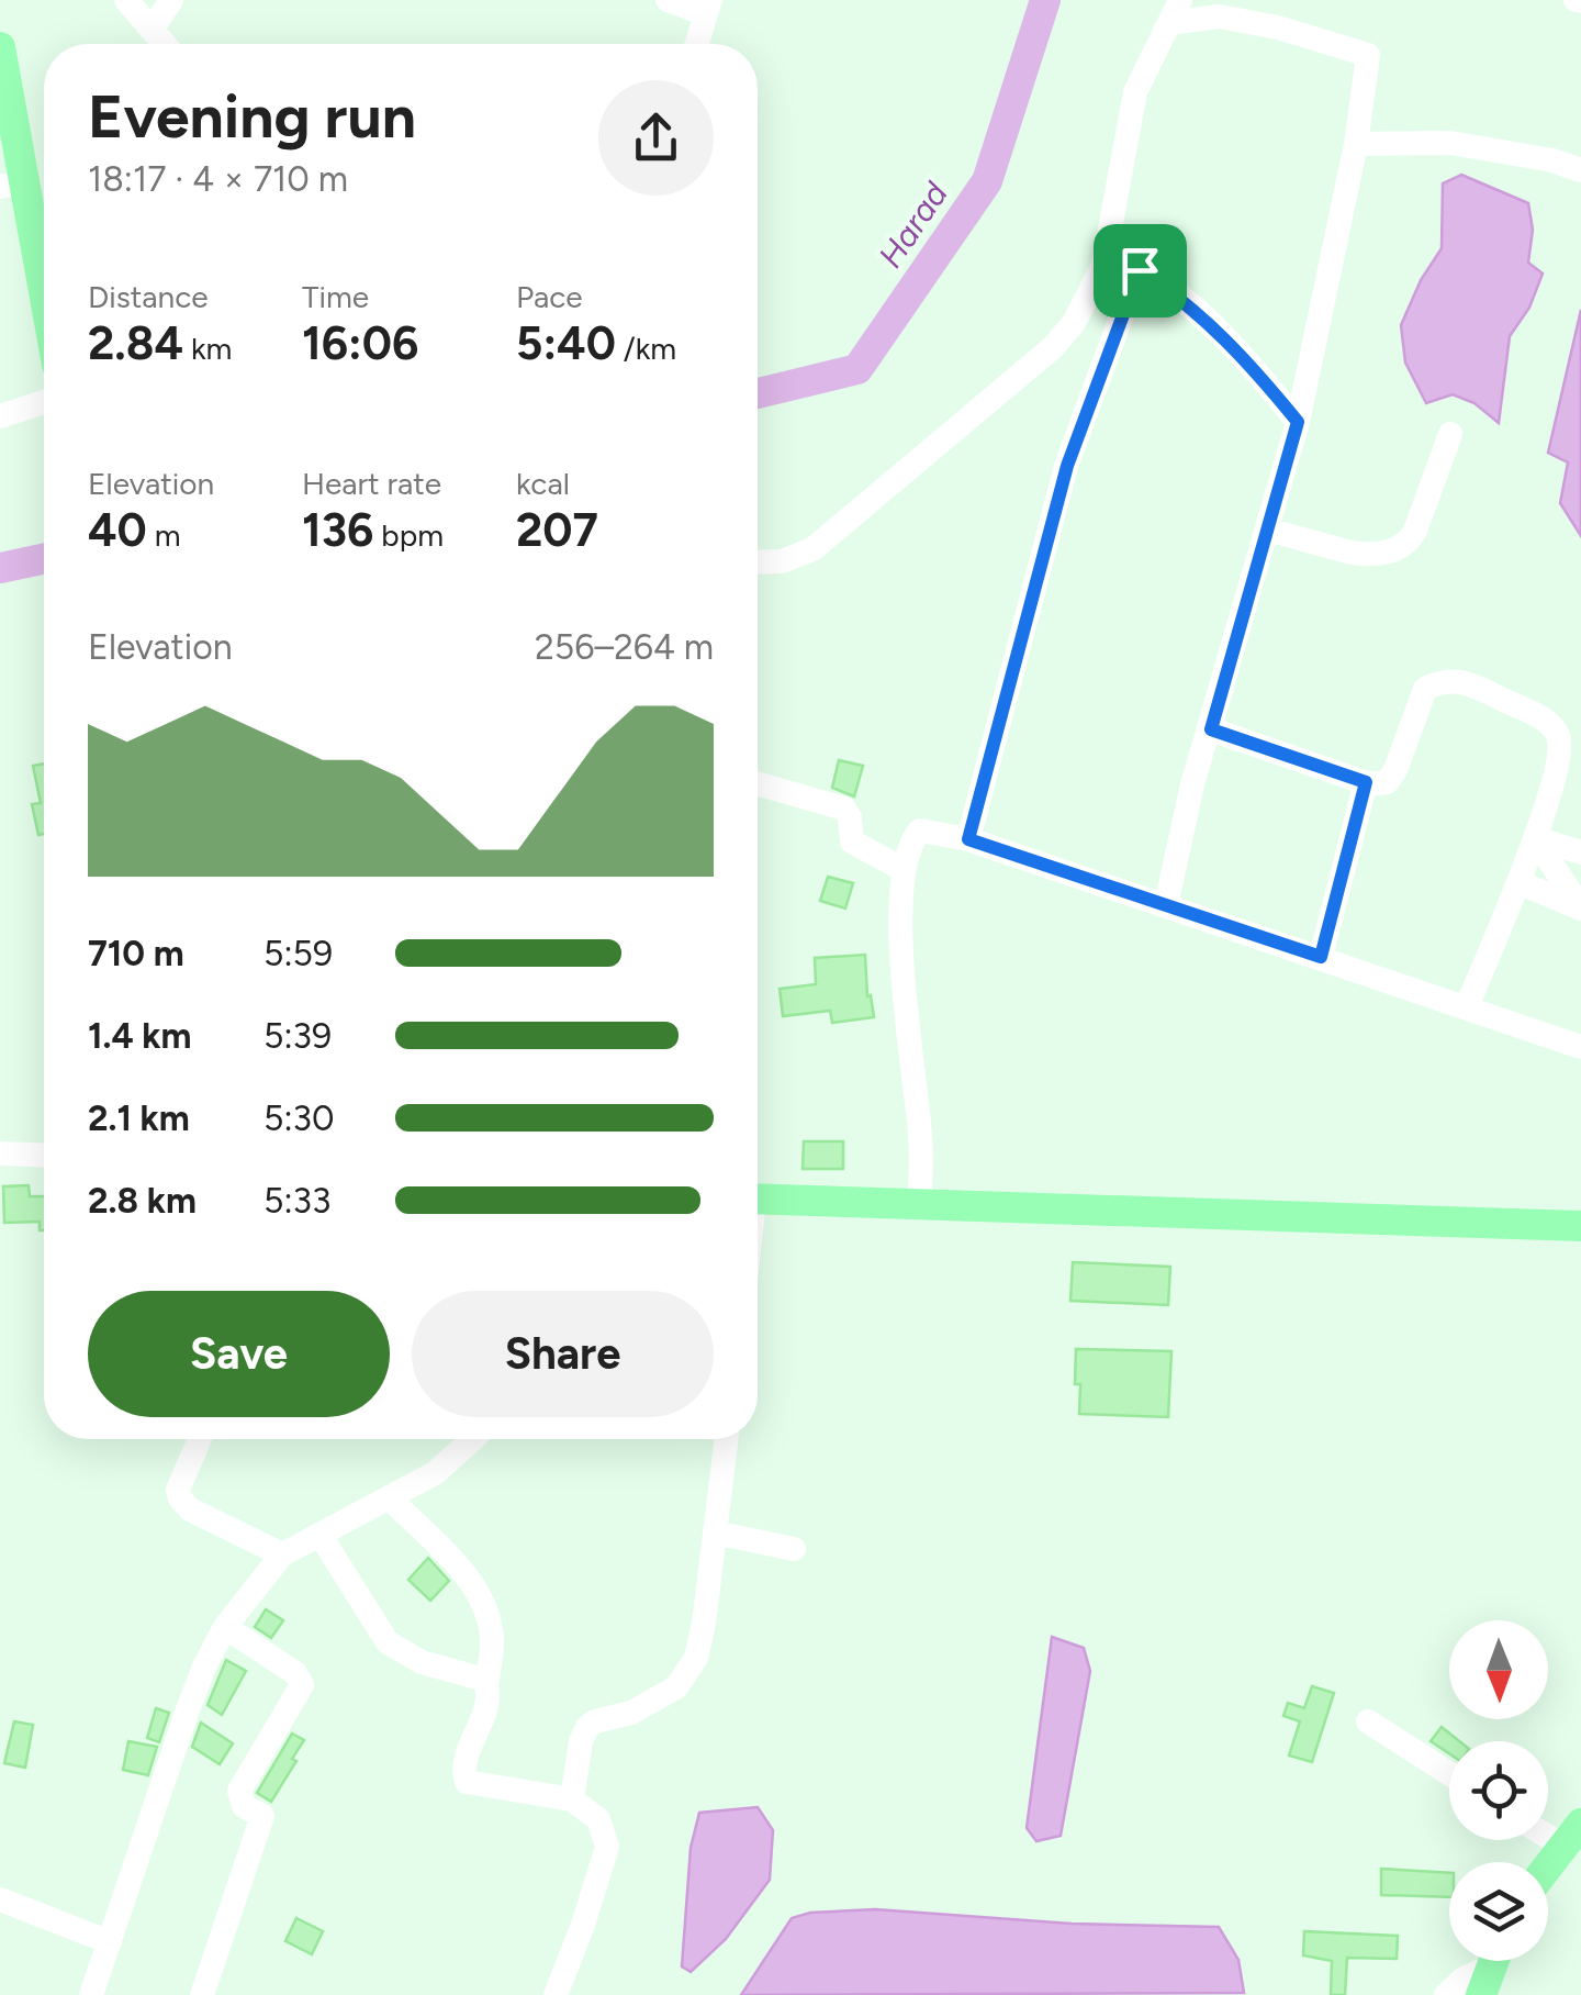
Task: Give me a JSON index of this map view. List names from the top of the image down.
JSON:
{
  "water": ["Harad"],
  "north": "bottom",
  "page": {
    "heading": ["Evening run", "18:17 · 4 × 710 m"],
    "stats": [
      ["Distance", "2.84 km"],
      ["Time", "16:06"],
      ["Pace", "5:40 /km"],
      ["Elevation", "40 m"],
      ["Heart rate", "136 bpm"],
      ["kcal", "207"]
    ],
    "chart": ["Elevation", "256–264 m"],
    "list": [
      {
        "name": "710 m",
        "note": "5:59"
      },
      {
        "name": "1.4 km",
        "note": "5:39"
      },
      {
        "name": "2.1 km",
        "note": "5:30"
      },
      {
        "name": "2.8 km",
        "note": "5:33"
      }
    ],
    "buttons": ["Save", "Share"]
  }
}
